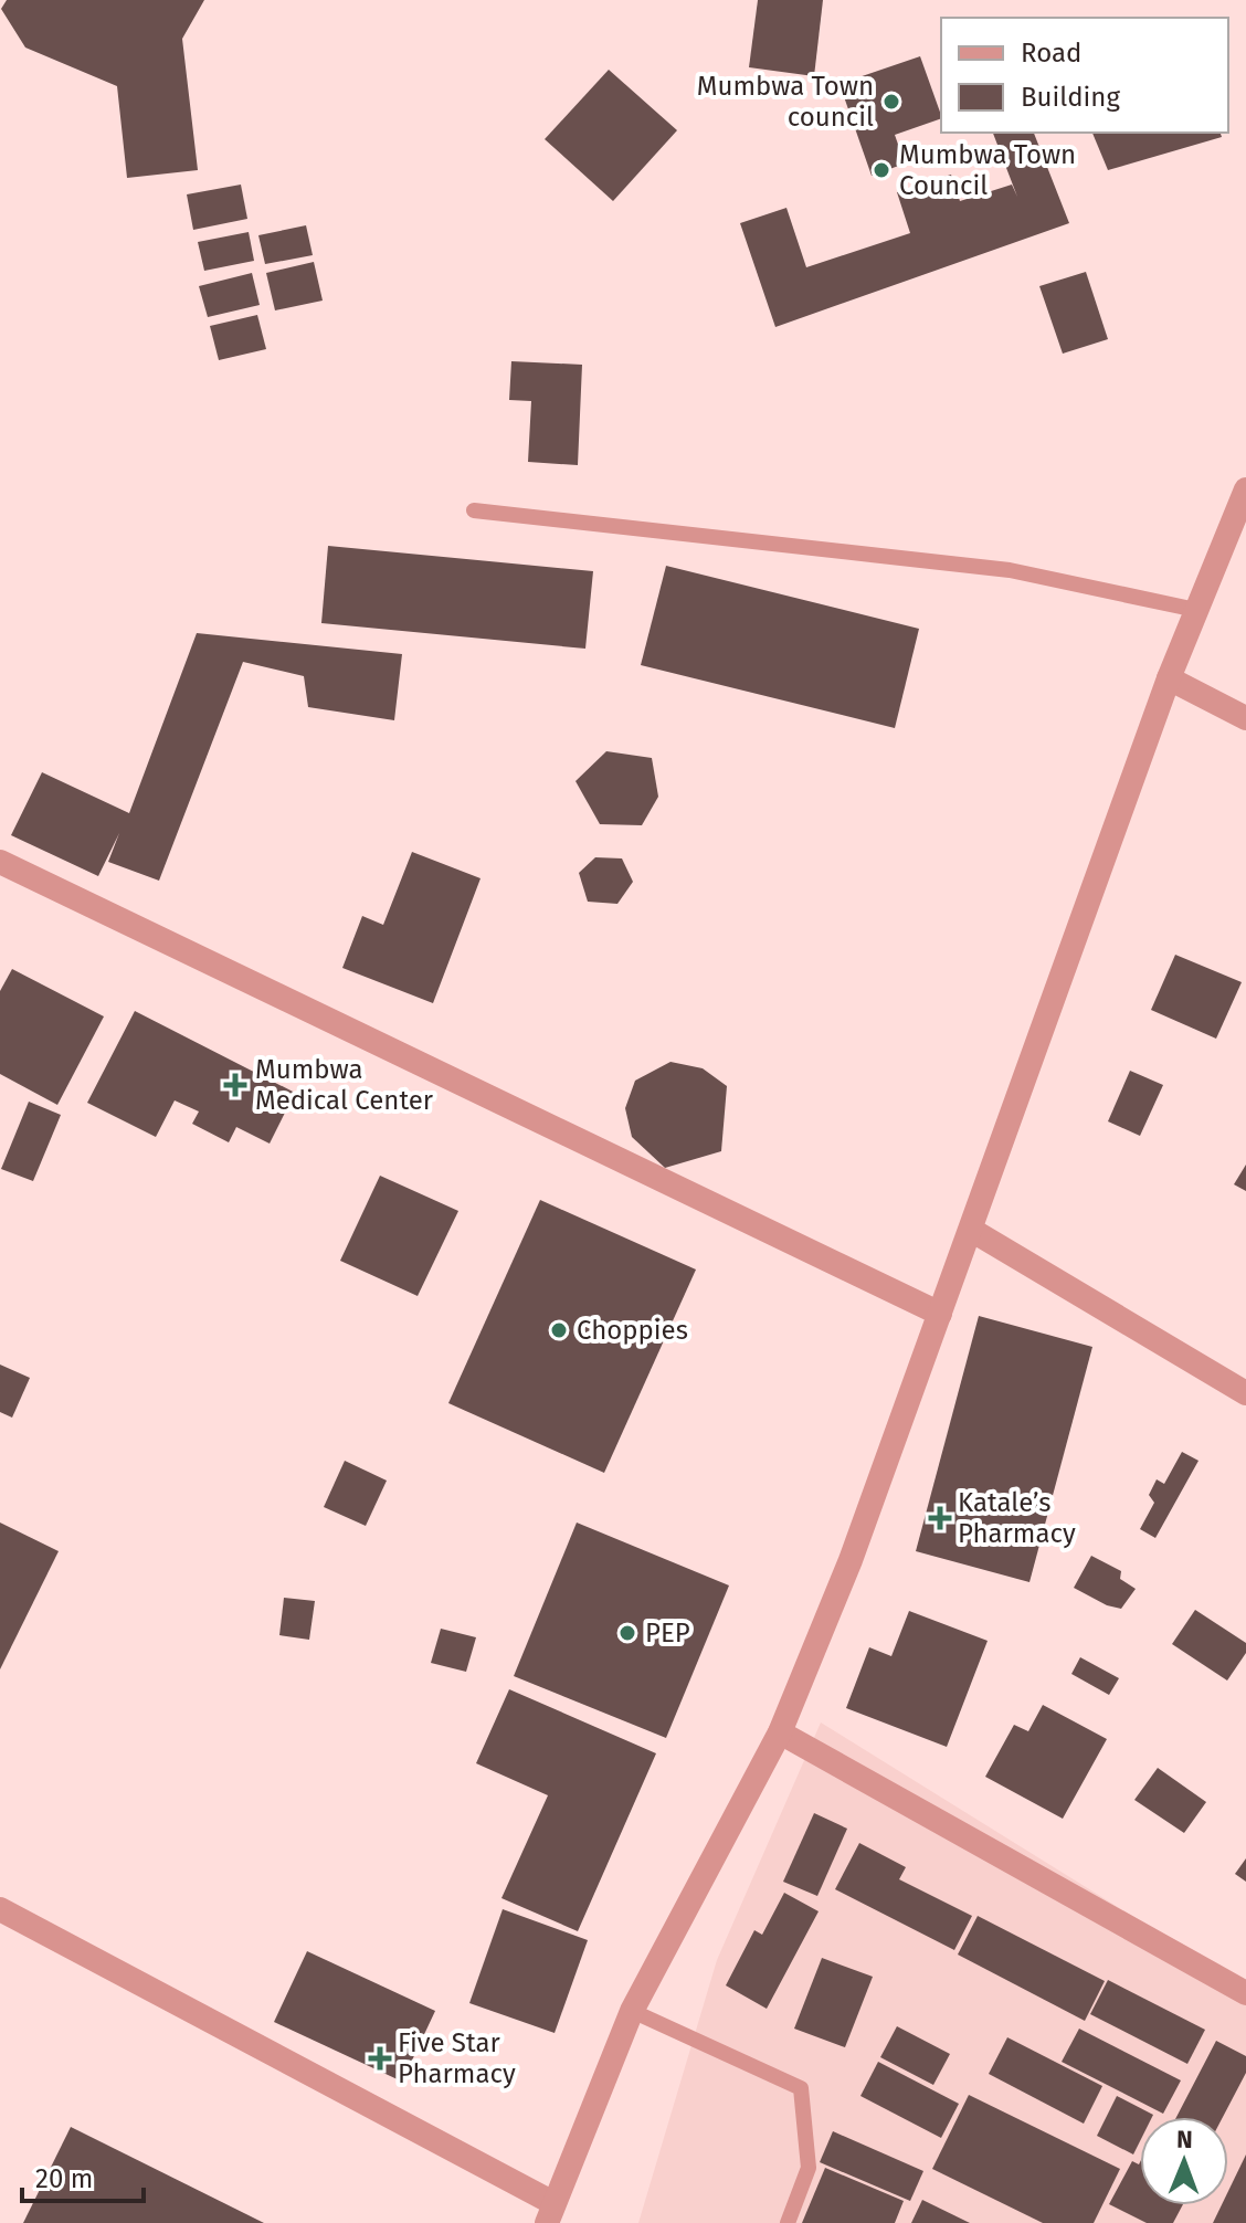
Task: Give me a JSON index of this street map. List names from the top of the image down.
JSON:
{
  "places": {
    "other": [
      "Mumbwa Town council",
      "Mumbwa Town Council",
      "Choppies",
      "PEP"
    ],
    "health": ["Mumbwa Medical Center", "Katale’s Pharmacy", "Five Star Pharmacy"]
  },
  "legend": ["Road", "Building"],
  "scale_bar": "20 m",
  "north": "top"
}
